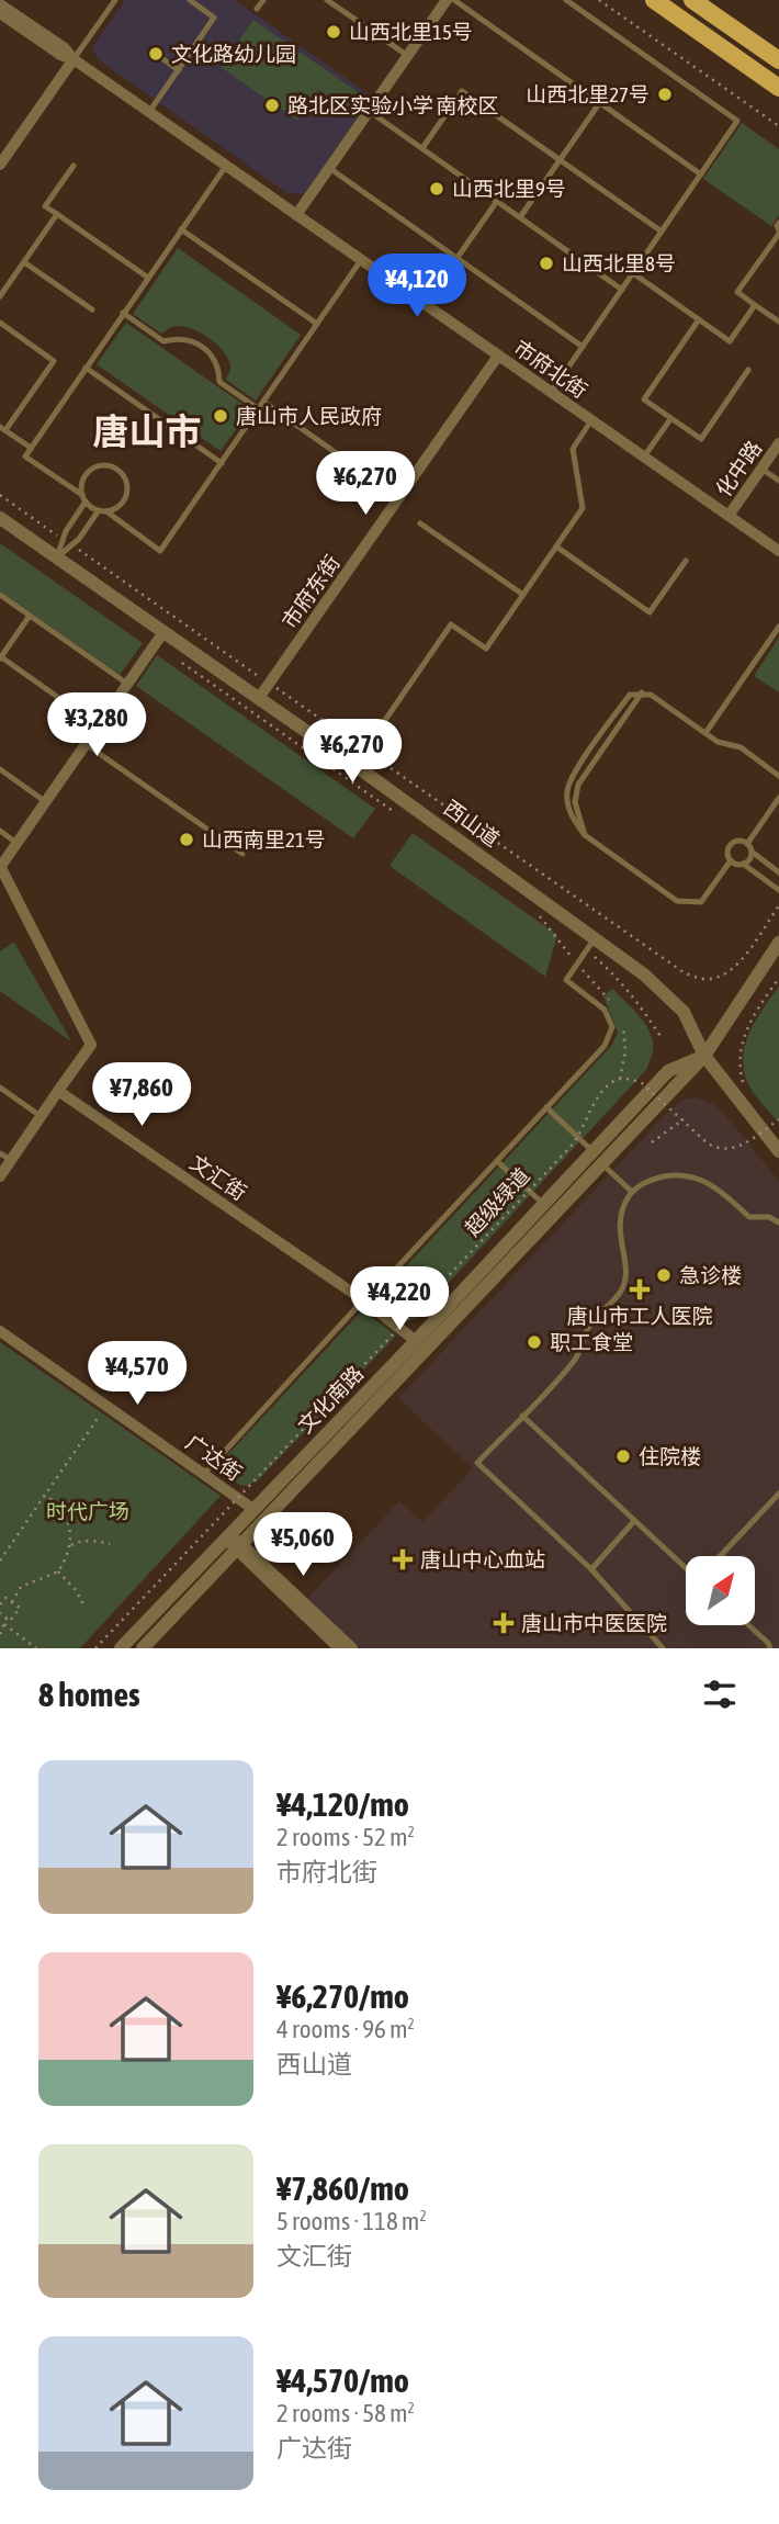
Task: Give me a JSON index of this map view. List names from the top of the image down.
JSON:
{
  "streets": {
    "street": [
      "市府北街",
      "化中路",
      "市府东街",
      "西山道",
      "文汇街",
      "文化南路",
      "广达街"
    ],
    "path": ["超级绿道"]
  },
  "crossings": [
    ["市府北街", "化中路"],
    ["市府北街", "市府东街"],
    ["市府东街", "西山道"],
    ["西山道", "文化南路"],
    ["文汇街", "文化南路"],
    ["文化南路", "广达街"]
  ],
  "districts": ["唐山市"],
  "parks": ["时代广场"],
  "places": {
    "other": [
      "山西北里15号",
      "文化路幼儿园",
      "山西北里27号",
      "路北区实验小学 南校区",
      "山西北里9号",
      "山西北里8号",
      "唐山市人民政府",
      "山西南里21号",
      "急诊楼",
      "职工食堂",
      "住院楼"
    ],
    "health": ["唐山市工人医院", "唐山中心血站", "唐山市中医医院"]
  },
  "north": "top right",
  "page": {
    "price": [
      "¥4,120",
      "¥6,270",
      "¥3,280",
      "¥6,270",
      "¥7,860",
      "¥4,220",
      "¥4,570",
      "¥5,060"
    ],
    "heading": "8 homes",
    "list": [
      {
        "name": "¥4,120/mo",
        "note": "2 rooms · 52 m² · 市府北街"
      },
      {
        "name": "¥6,270/mo",
        "note": "4 rooms · 96 m² · 西山道"
      },
      {
        "name": "¥7,860/mo",
        "note": "5 rooms · 118 m² · 文汇街"
      },
      {
        "name": "¥4,570/mo",
        "note": "2 rooms · 58 m² · 广达街"
      }
    ]
  }
}
